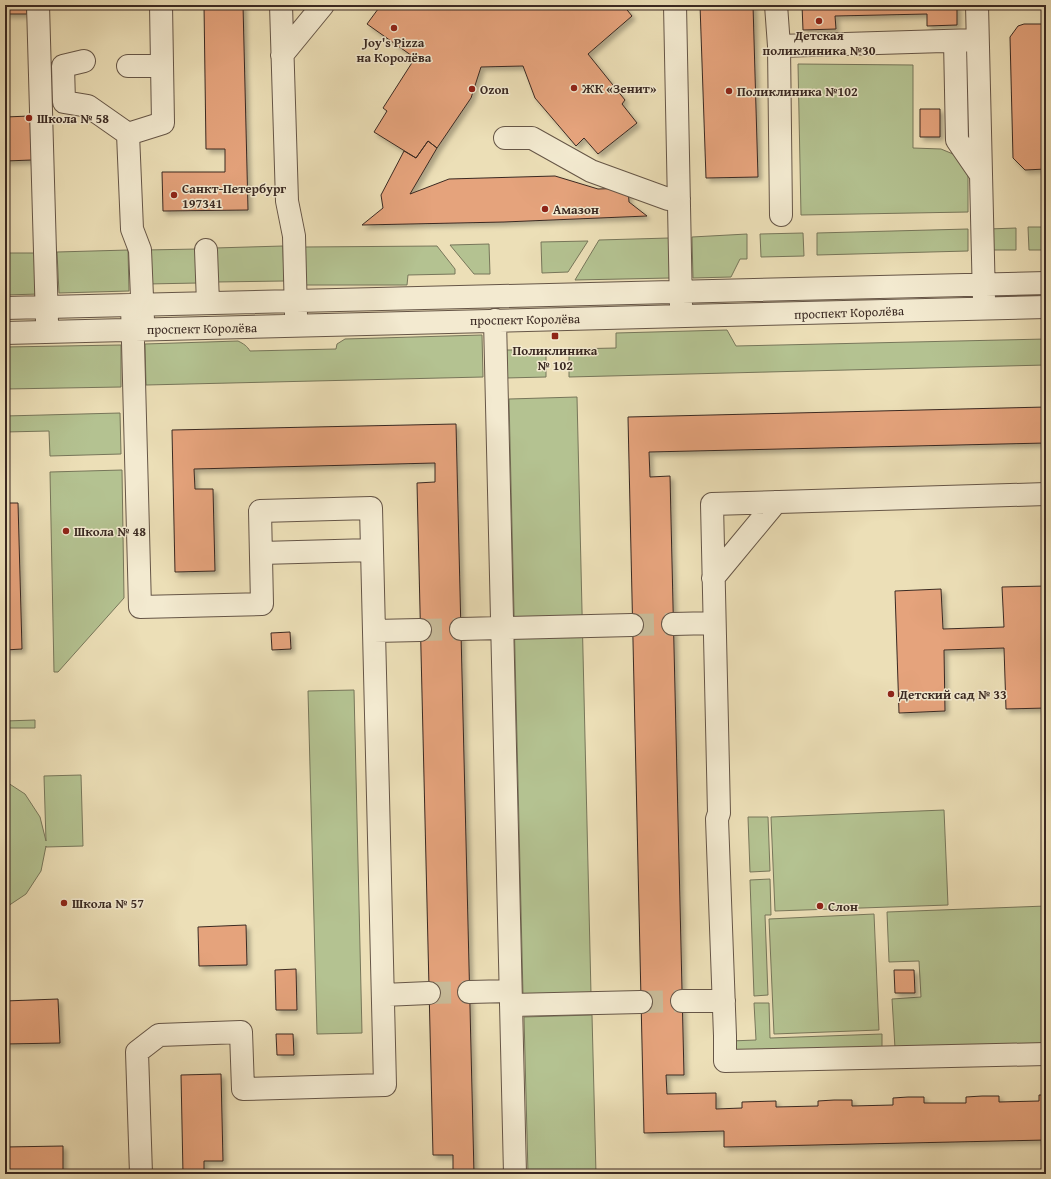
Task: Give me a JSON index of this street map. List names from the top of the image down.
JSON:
{
  "streets": {
    "street": ["проспект Королёва"]
  },
  "places": {
    "other": [
      "Детская поликлиника №30",
      "Joy's Pizza на Королёва",
      "ЖК «Зенит»",
      "Ozon",
      "Поликлиника №102",
      "Школа № 58",
      "Санкт-Петербург 197341",
      "Амазон",
      "Школа № 48",
      "Детский сад № 33",
      "Школа № 57",
      "Слон"
    ],
    "transit": ["Поликлиника № 102"]
  }
}
